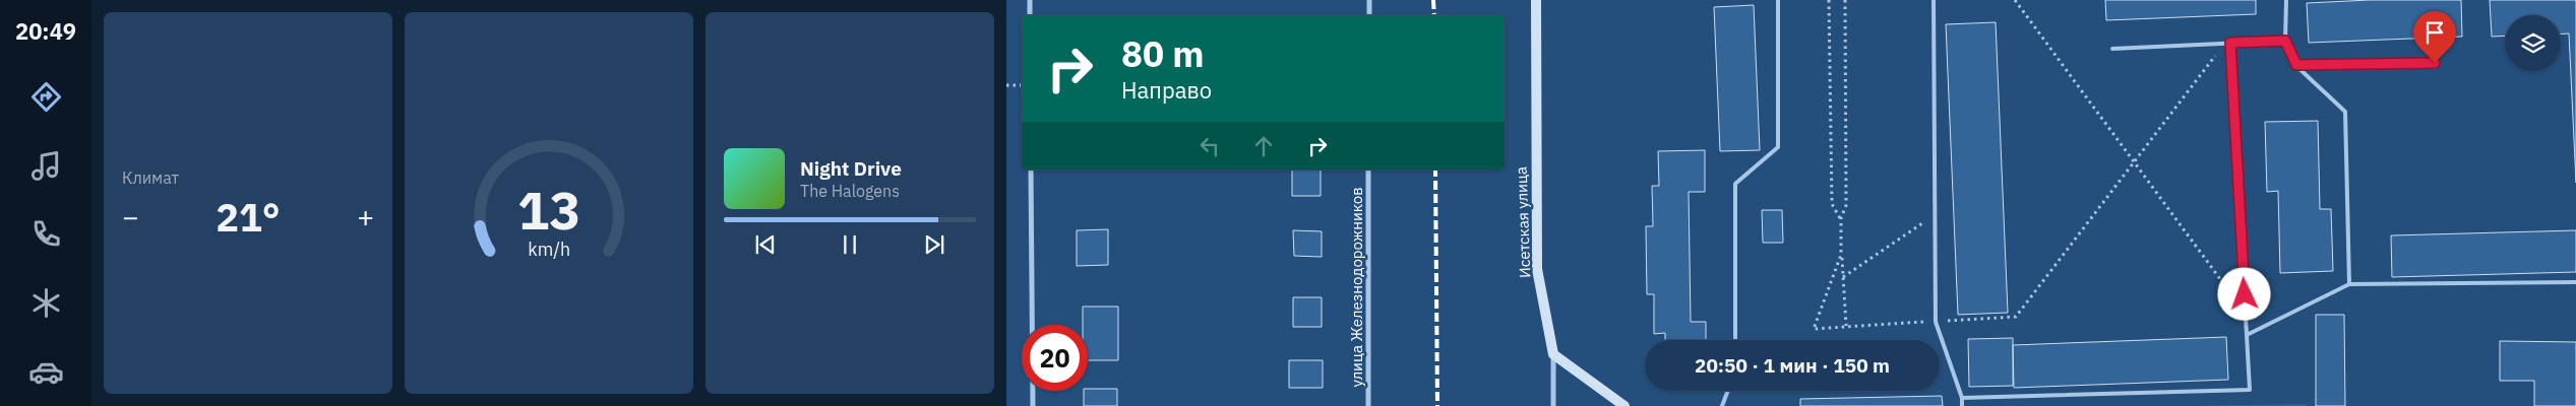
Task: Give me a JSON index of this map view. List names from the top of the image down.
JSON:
{
  "streets": {
    "street": ["Исетская улица", "улица Железнодорожников"]
  },
  "page": {
    "tabs": "20:49",
    "tile": "Климат",
    "turn": ["80 m", "Направо"],
    "song": ["Night Drive", "The Halogens"],
    "heat": ["−", "21°", "+"],
    "limit": "20",
    "trip": "20:50 · 1 мин · 150 m",
    "gauge": ["13", "km/h"]
  }
}
